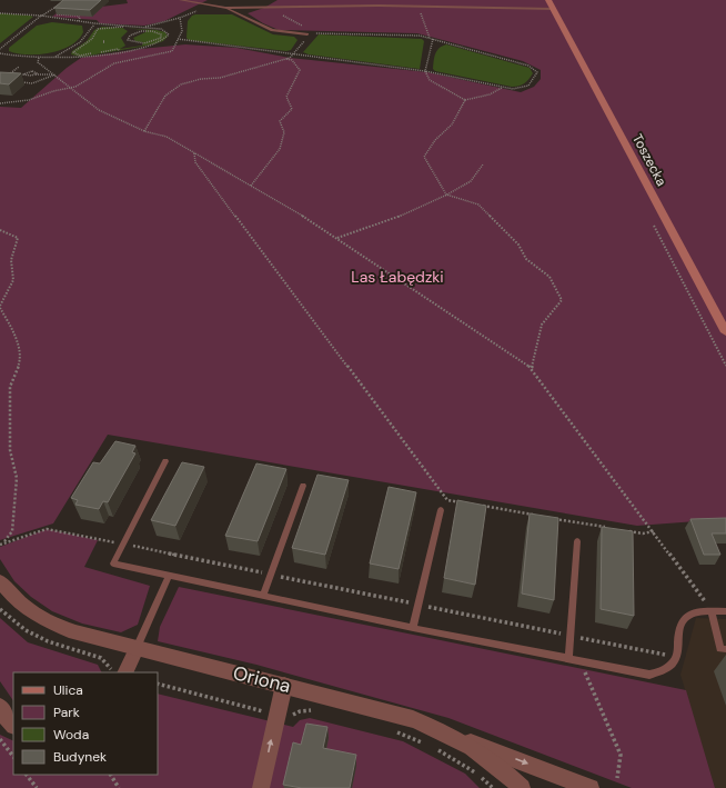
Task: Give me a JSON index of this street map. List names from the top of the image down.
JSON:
{
  "streets": {
    "main road": ["Toszecka"],
    "street": ["Oriona"]
  },
  "parks": ["Las Łabędzki"],
  "legend": [
    "Ulica",
    "Park",
    "Woda",
    "Budynek"
  ]
}
